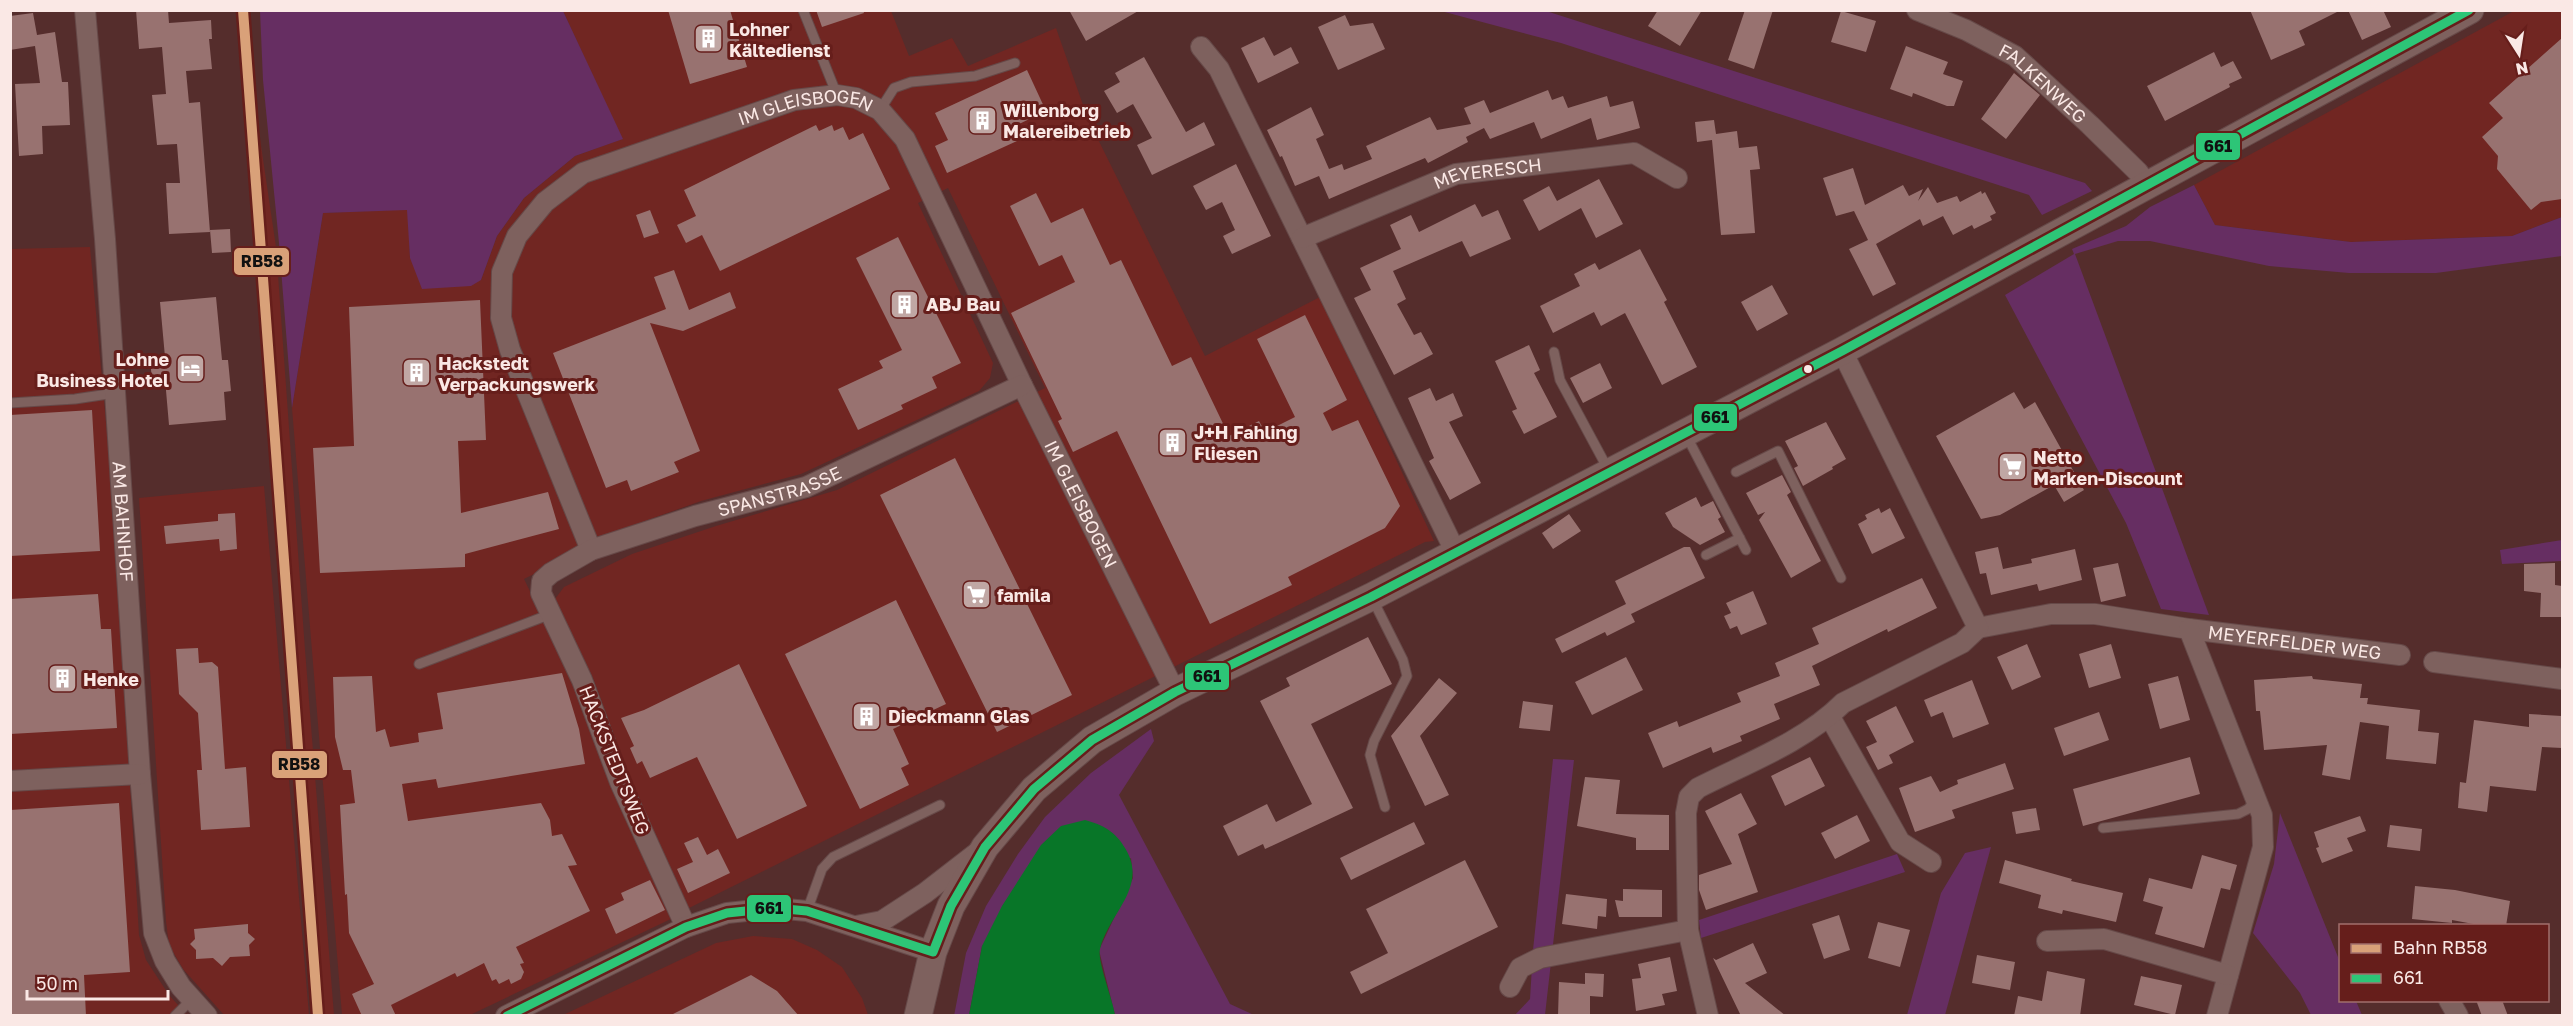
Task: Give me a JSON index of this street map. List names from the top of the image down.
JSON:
{
  "streets": {
    "street": [
      "FALKENWEG",
      "IM GLEISBOGEN",
      "MEYERESCH",
      "SPANSTRASSE",
      "AM BAHNHOF",
      "MEYERFELDER WEG",
      "HACKSTEDTSWEG"
    ]
  },
  "crossings": [
    ["IM GLEISBOGEN", "SPANSTRASSE"],
    ["SPANSTRASSE", "HACKSTEDTSWEG"]
  ],
  "places": {
    "building": [
      "Lohner Kältedienst",
      "Willenborg Malereibetrieb",
      "ABJ Bau",
      "Hackstedt Verpackungswerk",
      "J+H Fahling Fliesen",
      "Henke",
      "Dieckmann Glas"
    ],
    "hotel": ["Lohne Business Hotel"],
    "supermarket": ["Netto Marken-Discount", "famila"]
  },
  "lines": ["rail line RB58", "transit line 661"],
  "legend": ["Bahn RB58", "661"],
  "scale_bar": "50 m",
  "north": "bottom"
}
